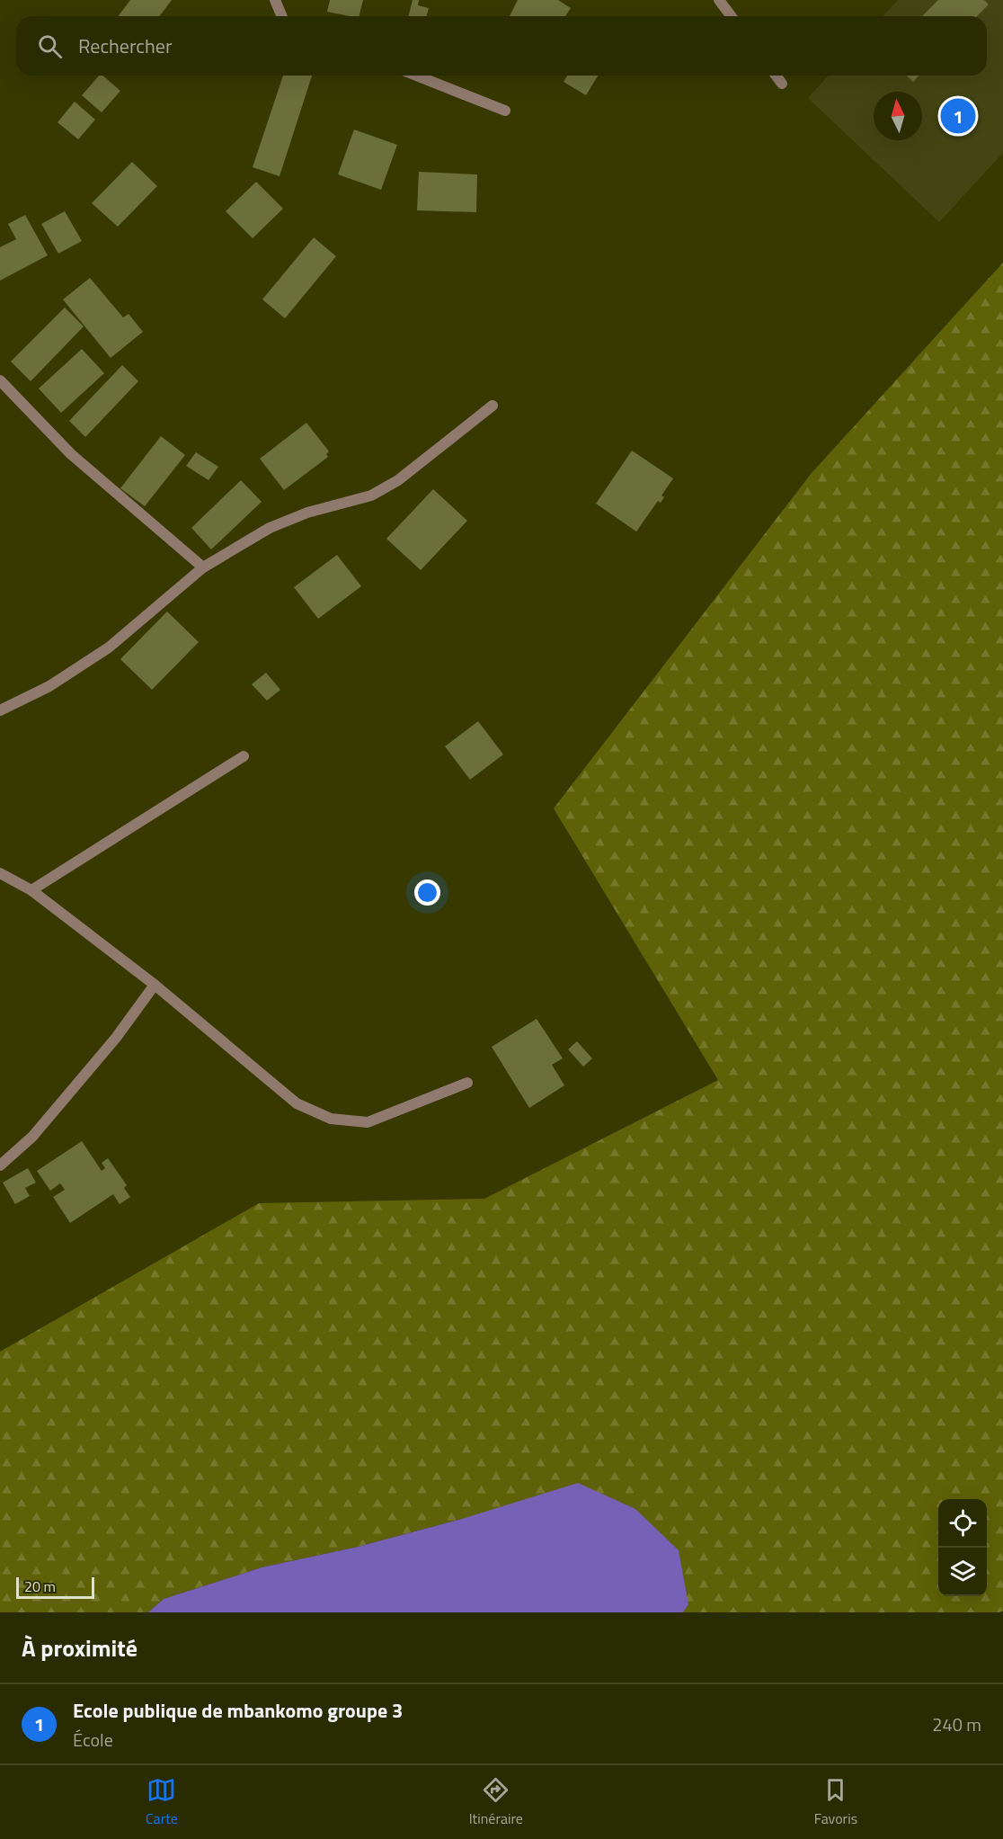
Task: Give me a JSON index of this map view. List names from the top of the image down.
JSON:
{
  "scale_bar": "20 m",
  "north": "top",
  "page": {
    "search": "Rechercher",
    "pins": "1",
    "scale": "20 m",
    "heading": "À proximité",
    "list": [
      {
        "mark": "1",
        "name": "Ecole publique de mbankomo groupe 3",
        "note": "École",
        "value": "240 m"
      }
    ],
    "nav": ["Carte", "Itinéraire", "Favoris"]
  }
}
